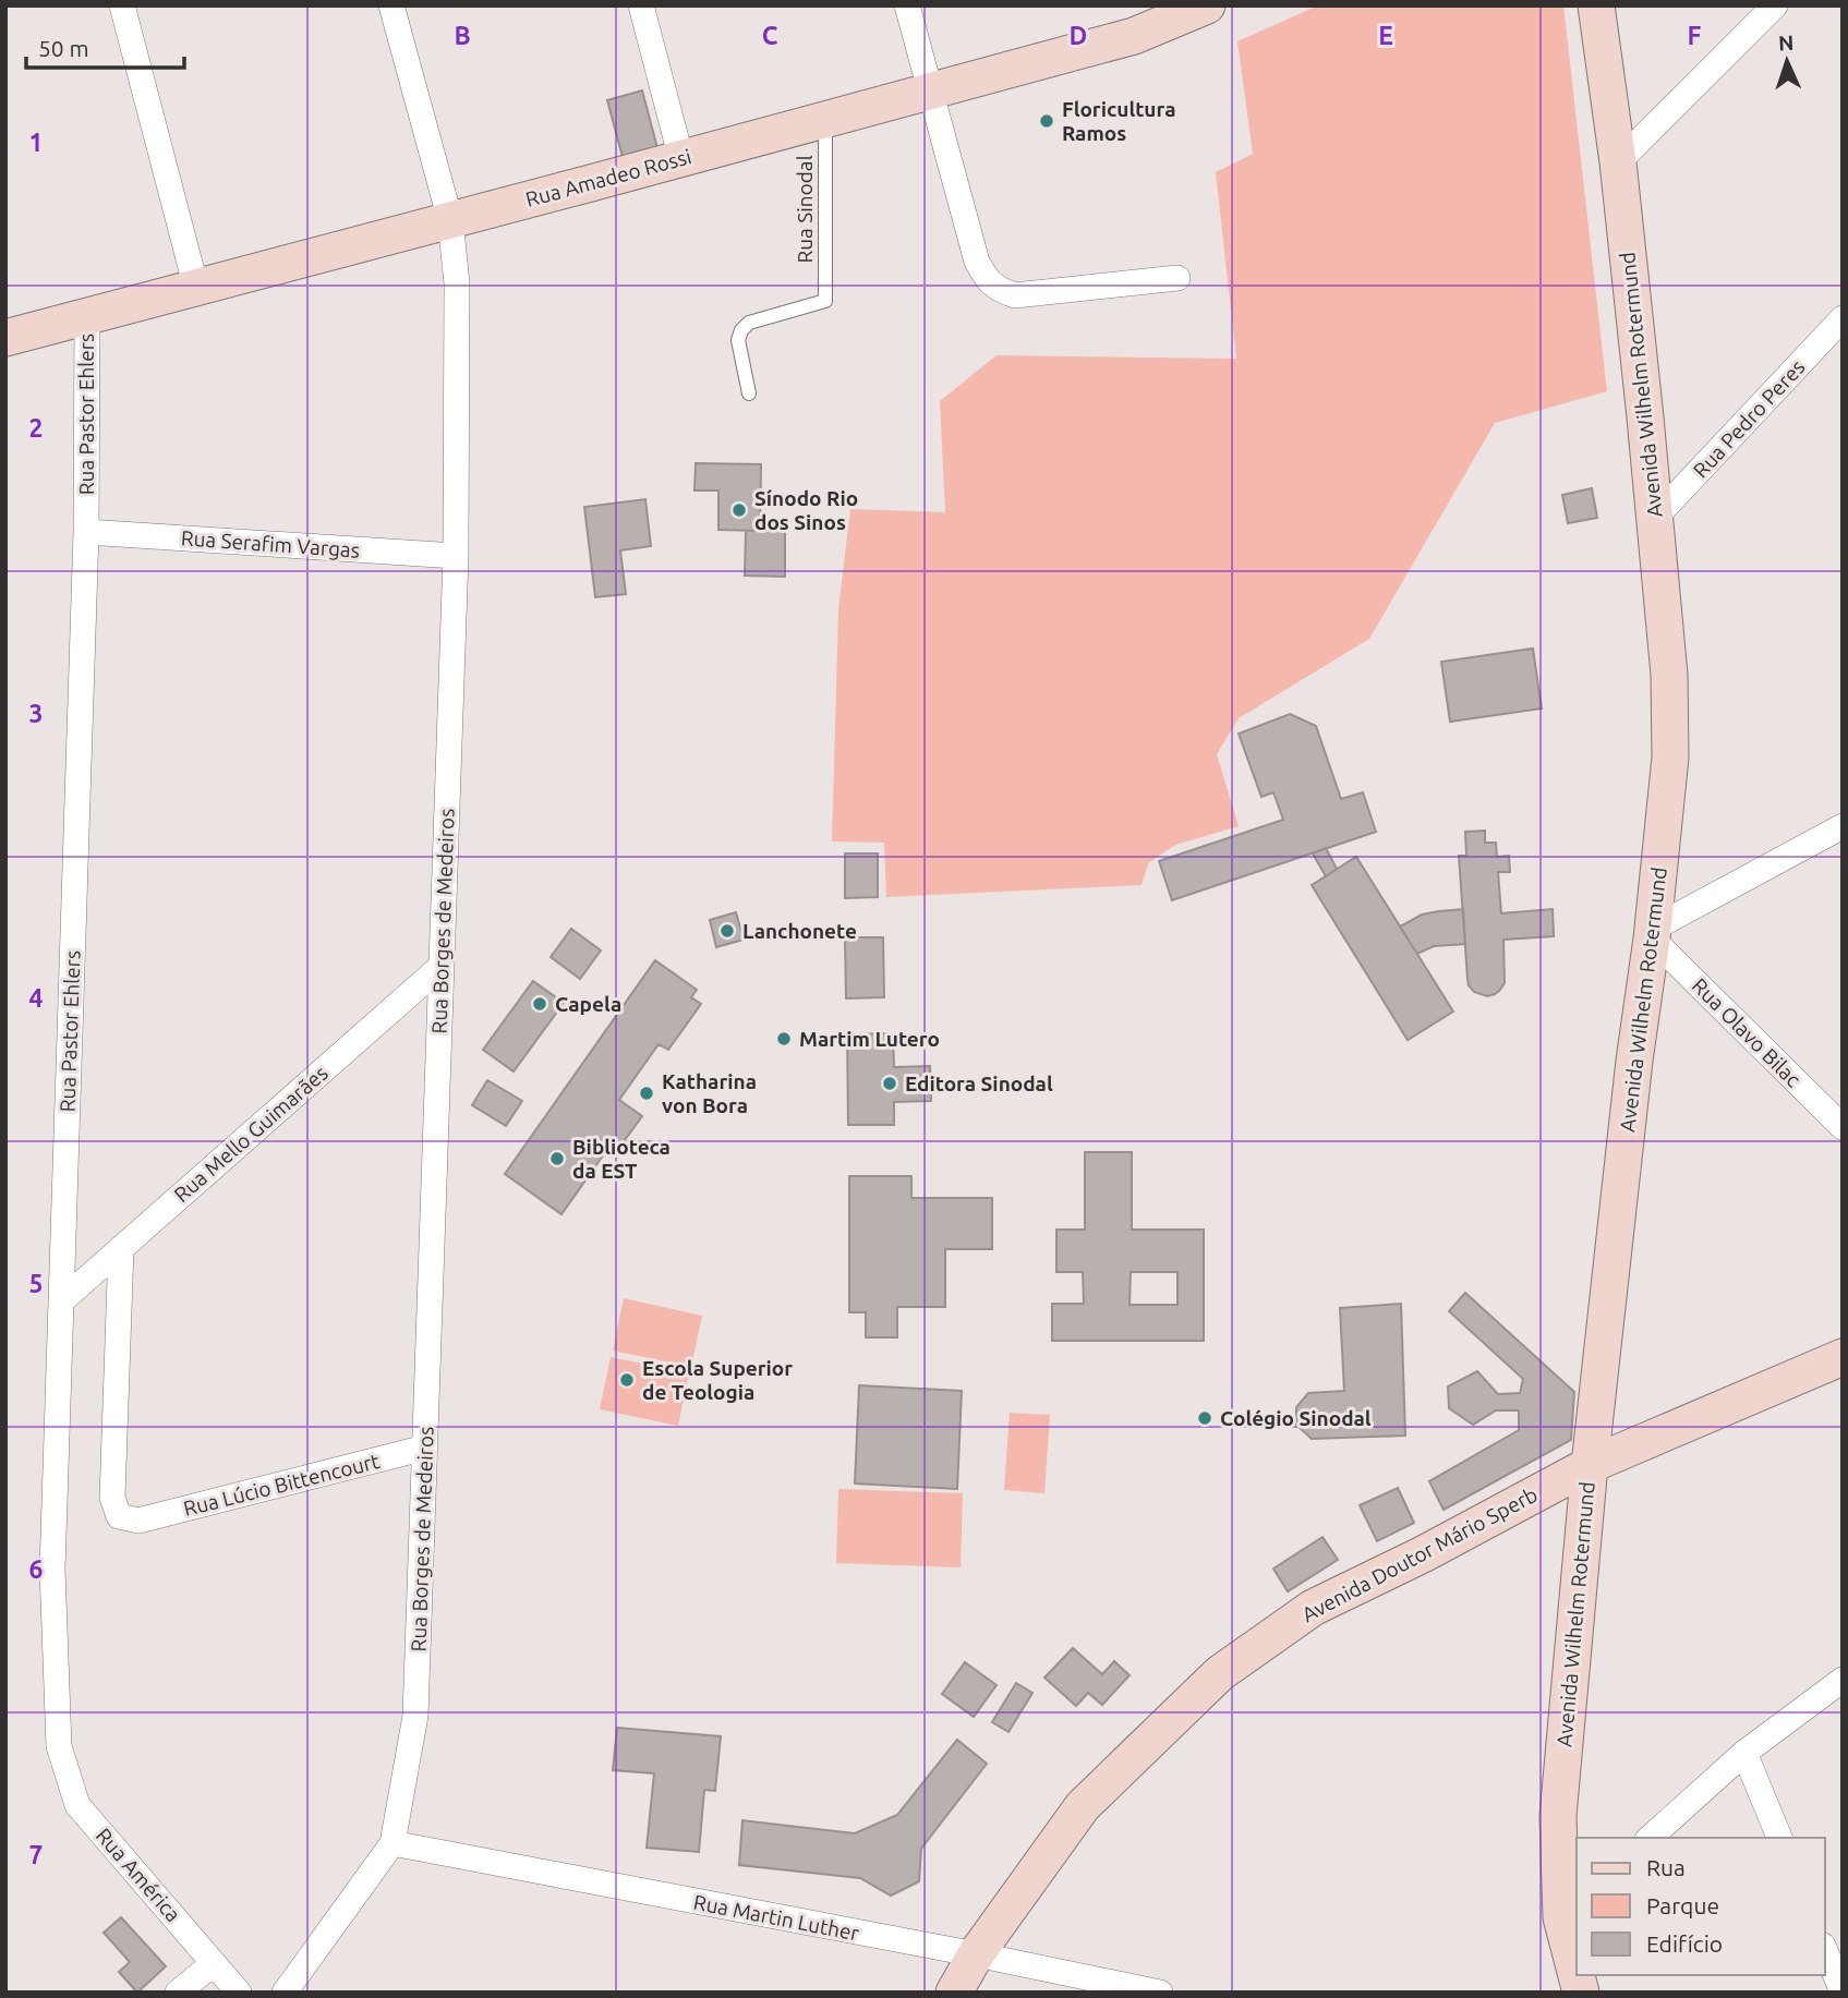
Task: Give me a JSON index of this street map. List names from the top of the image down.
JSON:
{
  "streets": {
    "street": [
      "Rua Amadeo Rossi",
      "Avenida Wilhelm Rotermund",
      "Rua Pastor Ehlers",
      "Rua Pedro Peres",
      "Rua Serafim Vargas",
      "Rua Borges de Medeiros",
      "Rua Olavo Bilac",
      "Rua Mello Guimarães",
      "Rua Lúcio Bittencourt",
      "Avenida Doutor Mário Sperb",
      "Rua América",
      "Rua Martin Luther"
    ],
    "lane": ["Rua Sinodal"]
  },
  "crossings": [
    ["Rua Amadeo Rossi", "Rua Sinodal"],
    ["Rua Amadeo Rossi", "Rua Pastor Ehlers"],
    ["Rua Amadeo Rossi", "Rua Borges de Medeiros"],
    ["Avenida Wilhelm Rotermund", "Rua Pedro Peres"],
    ["Avenida Wilhelm Rotermund", "Rua Olavo Bilac"],
    ["Avenida Wilhelm Rotermund", "Avenida Doutor Mário Sperb"],
    ["Rua Pastor Ehlers", "Rua Serafim Vargas"],
    ["Rua Pastor Ehlers", "Rua Mello Guimarães"],
    ["Rua Pastor Ehlers", "Rua América"],
    ["Rua Serafim Vargas", "Rua Borges de Medeiros"],
    ["Rua Borges de Medeiros", "Rua Mello Guimarães"],
    ["Rua Borges de Medeiros", "Rua Lúcio Bittencourt"],
    ["Rua Borges de Medeiros", "Rua Martin Luther"],
    ["Rua Mello Guimarães", "Rua Lúcio Bittencourt"],
    ["Avenida Doutor Mário Sperb", "Rua Martin Luther"]
  ],
  "places": [
    "Floricultura Ramos",
    "Sínodo Rio dos Sinos",
    "Lanchonete",
    "Capela",
    "Martim Lutero",
    "Editora Sinodal",
    "Katharina von Bora",
    "Biblioteca da EST",
    "Escola Superior de Teologia",
    "Colégio Sinodal"
  ],
  "legend": ["Rua", "Parque", "Edifício"],
  "scale_bar": "50 m",
  "north": "top",
  "grid": {
    "columns": [
      "B",
      "C",
      "D",
      "E",
      "F"
    ],
    "rows": [
      "1",
      "2",
      "3",
      "4",
      "5",
      "6",
      "7"
    ]
  }
}
